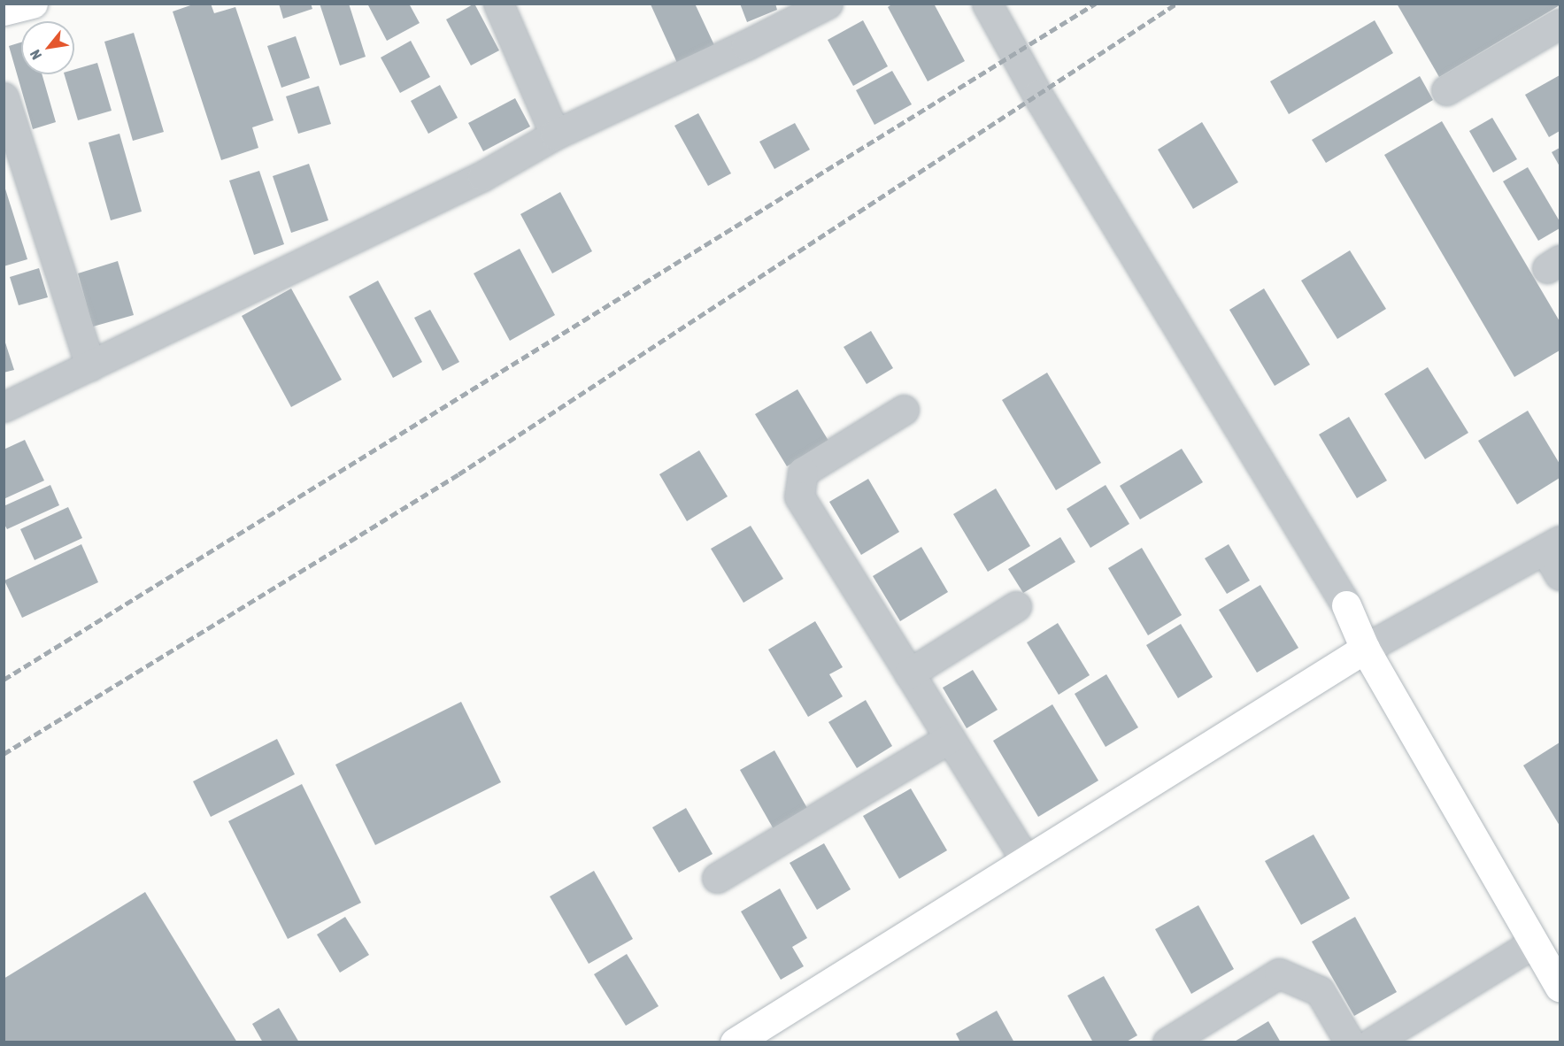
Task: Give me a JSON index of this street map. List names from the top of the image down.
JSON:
{
  "north": "bottom left"
}
